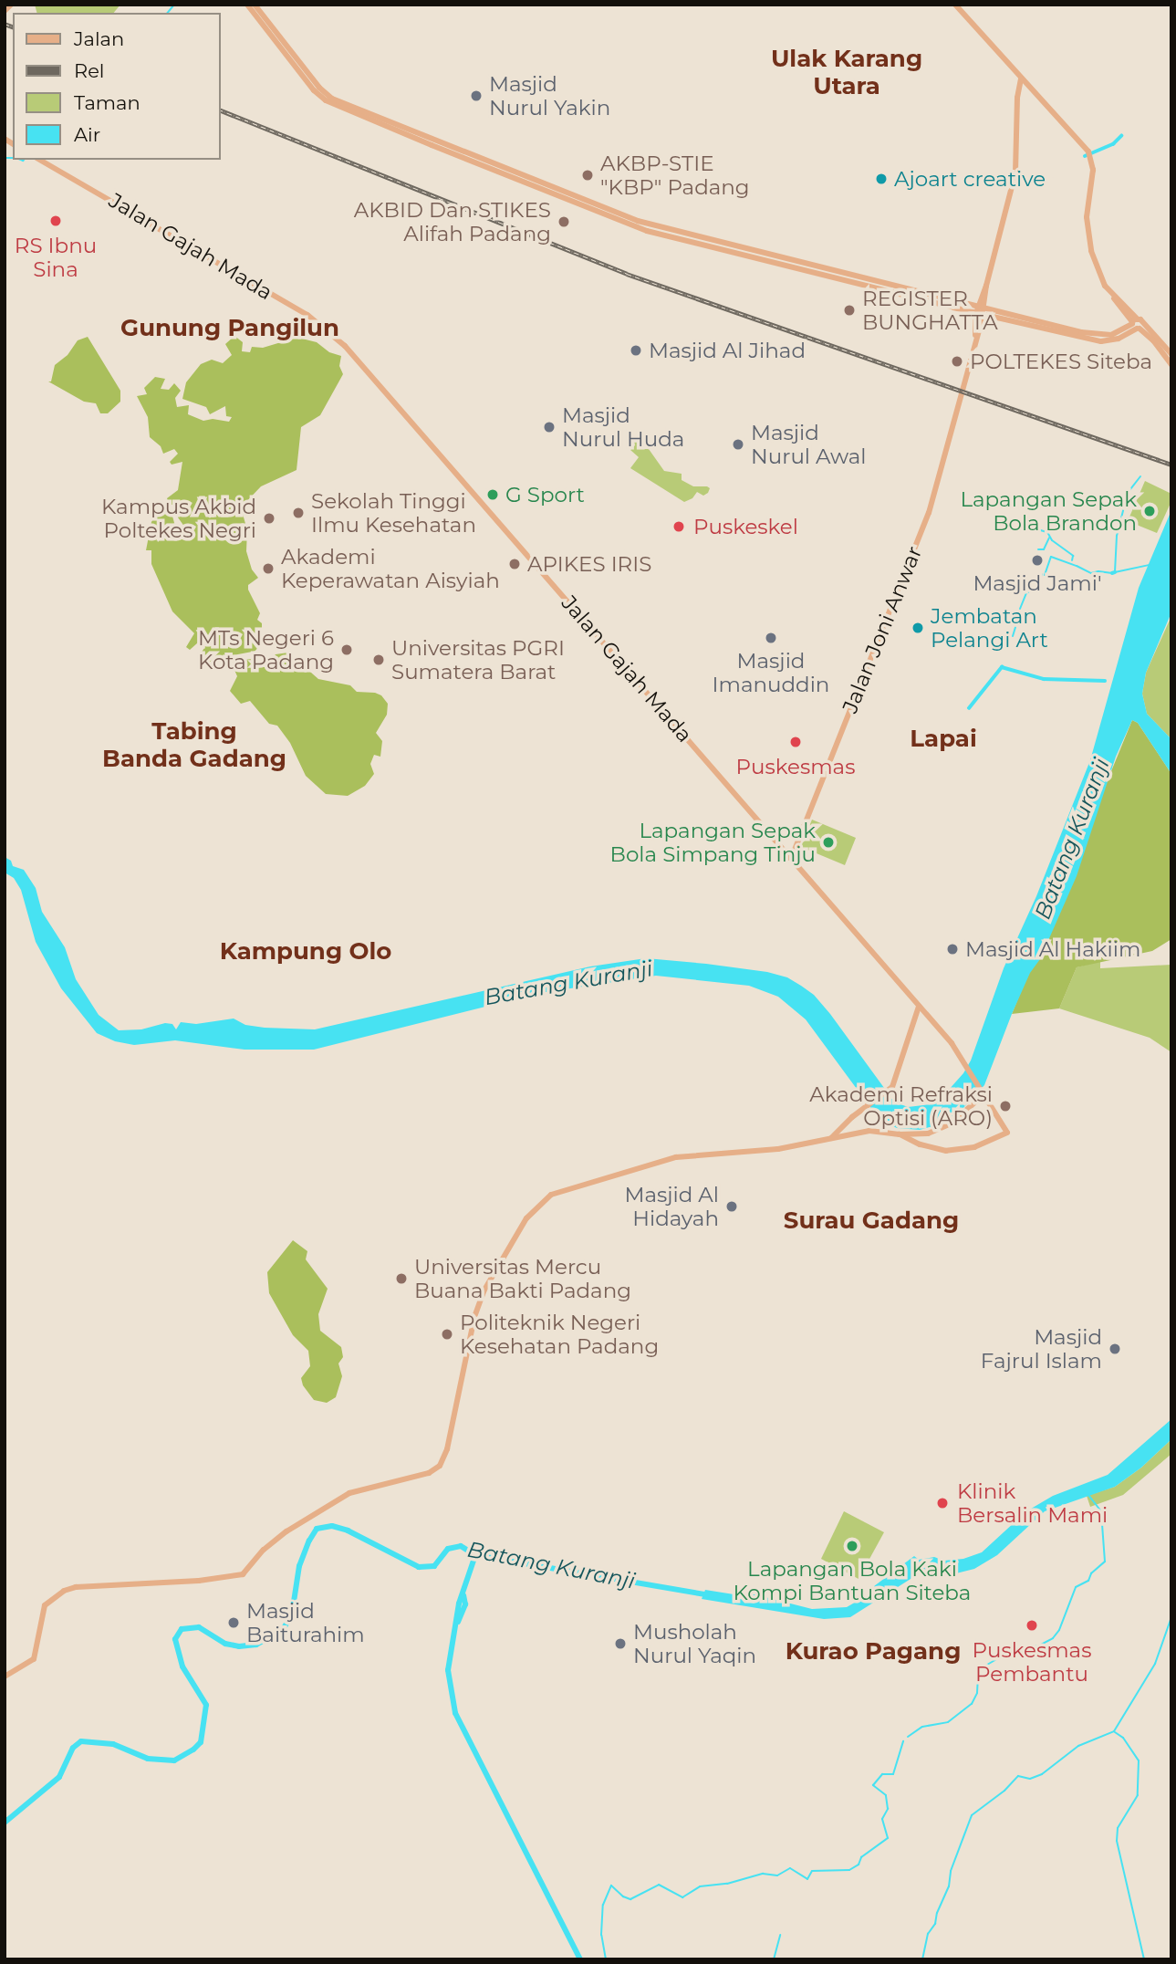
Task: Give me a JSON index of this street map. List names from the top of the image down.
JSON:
{
  "streets": {
    "main road": ["Jalan Gajah Mada", "Jalan Joni Anwar"]
  },
  "crossings": [
    ["Jalan Gajah Mada", "Jalan Joni Anwar"]
  ],
  "districts": [
    "Ulak Karang Utara",
    "Gunung Pangilun",
    "Tabing Banda Gadang",
    "Lapai",
    "Kampung Olo",
    "Surau Gadang",
    "Kurao Pagang"
  ],
  "water": ["Batang Kuranji"],
  "places": [
    "Masjid Nurul Yakin",
    "AKBP-STIE \"KBP\" Padang",
    "Ajoart creative",
    "RS Ibnu Sina",
    "AKBID Dan STIKES Alifah Padang",
    "REGISTER BUNGHATTA",
    "Masjid Al Jihad",
    "POLTEKES Siteba",
    "Masjid Nurul Huda",
    "Masjid Nurul Awal",
    "G Sport",
    "Lapangan Sepak Bola Brandon",
    "Sekolah Tinggi Ilmu Kesehatan",
    "Kampus Akbid Poltekes Negri",
    "Puskeskel",
    "Masjid Jami'",
    "APIKES IRIS",
    "Akademi Keperawatan Aisyiah",
    "Jembatan Pelangi Art",
    "Masjid Imanuddin",
    "MTs Negeri 6 Kota Padang",
    "Universitas PGRI Sumatera Barat",
    "Puskesmas",
    "Lapangan Sepak Bola Simpang Tinju",
    "Masjid Al Hakiim",
    "Akademi Refraksi Optisi (ARO)",
    "Masjid Al Hidayah",
    "Universitas Mercu Buana Bakti Padang",
    "Politeknik Negeri Kesehatan Padang",
    "Masjid Fajrul Islam",
    "Klinik Bersalin Mami",
    "Lapangan Bola Kaki Kompi Bantuan Siteba",
    "Masjid Baiturahim",
    "Puskesmas Pembantu",
    "Musholah Nurul Yaqin"
  ],
  "legend": [
    "Jalan",
    "Rel",
    "Taman",
    "Air"
  ]
}
